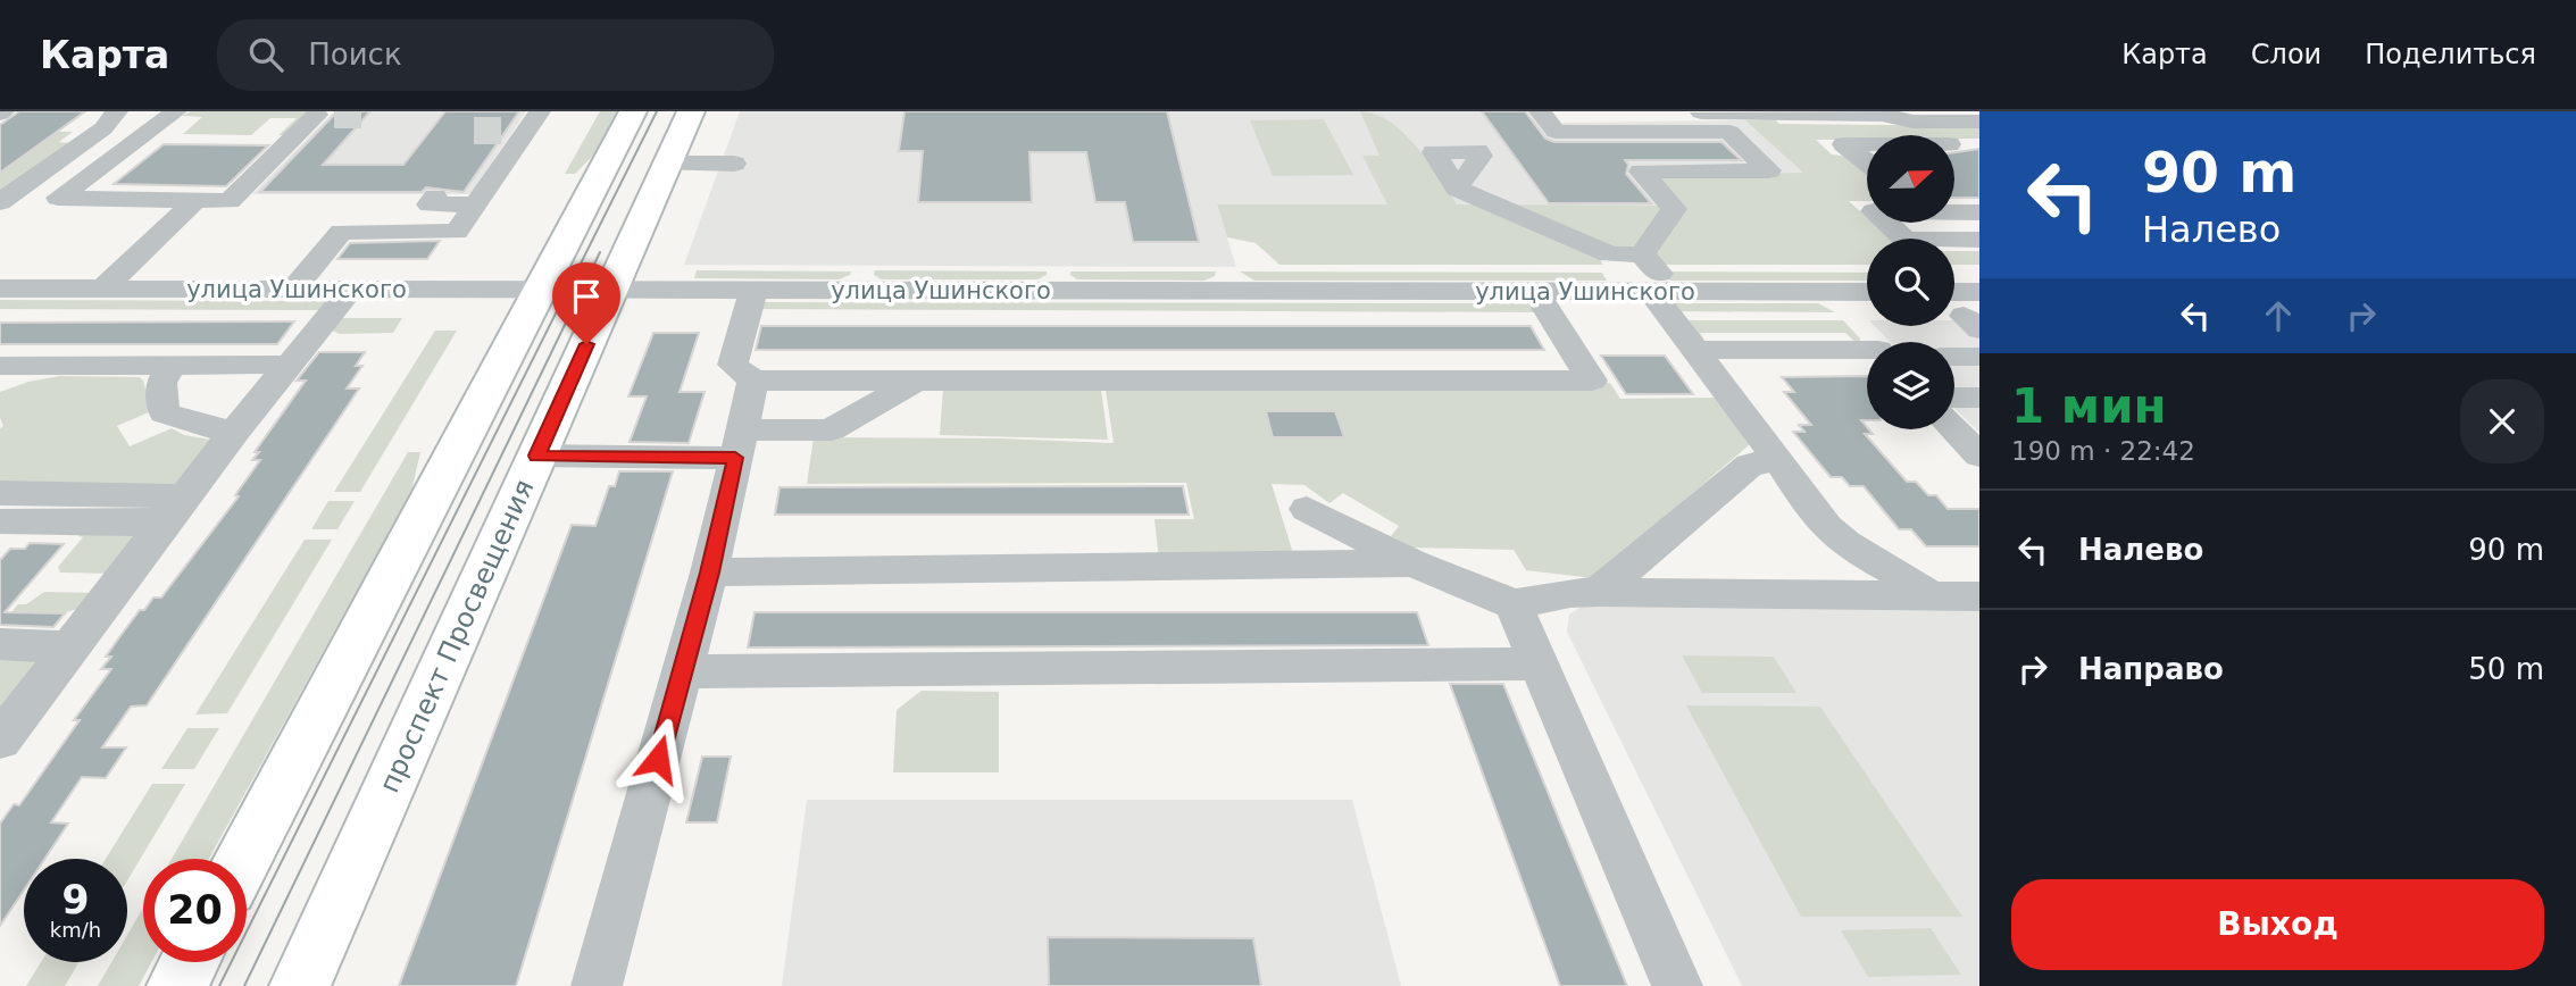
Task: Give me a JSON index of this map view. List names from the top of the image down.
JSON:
{
  "streets": {
    "main road": ["проспект Просвещения"],
    "street": ["улица Ушинского"]
  },
  "crossings": [
    ["улица Ушинского", "проспект Просвещения"]
  ],
  "north": "right",
  "page": {
    "header": "Карта",
    "search": "Поиск",
    "nav": ["Карта", "Слои", "Поделиться"],
    "turn": ["90 m", "Налево"],
    "heading": ["1 мин", "190 m · 22:42"],
    "list": [
      {
        "name": "Налево",
        "value": "90 m"
      },
      {
        "name": "Направо",
        "value": "50 m"
      }
    ],
    "speed": "9 km/h",
    "limit": "20",
    "buttons": "Выход"
  }
}
